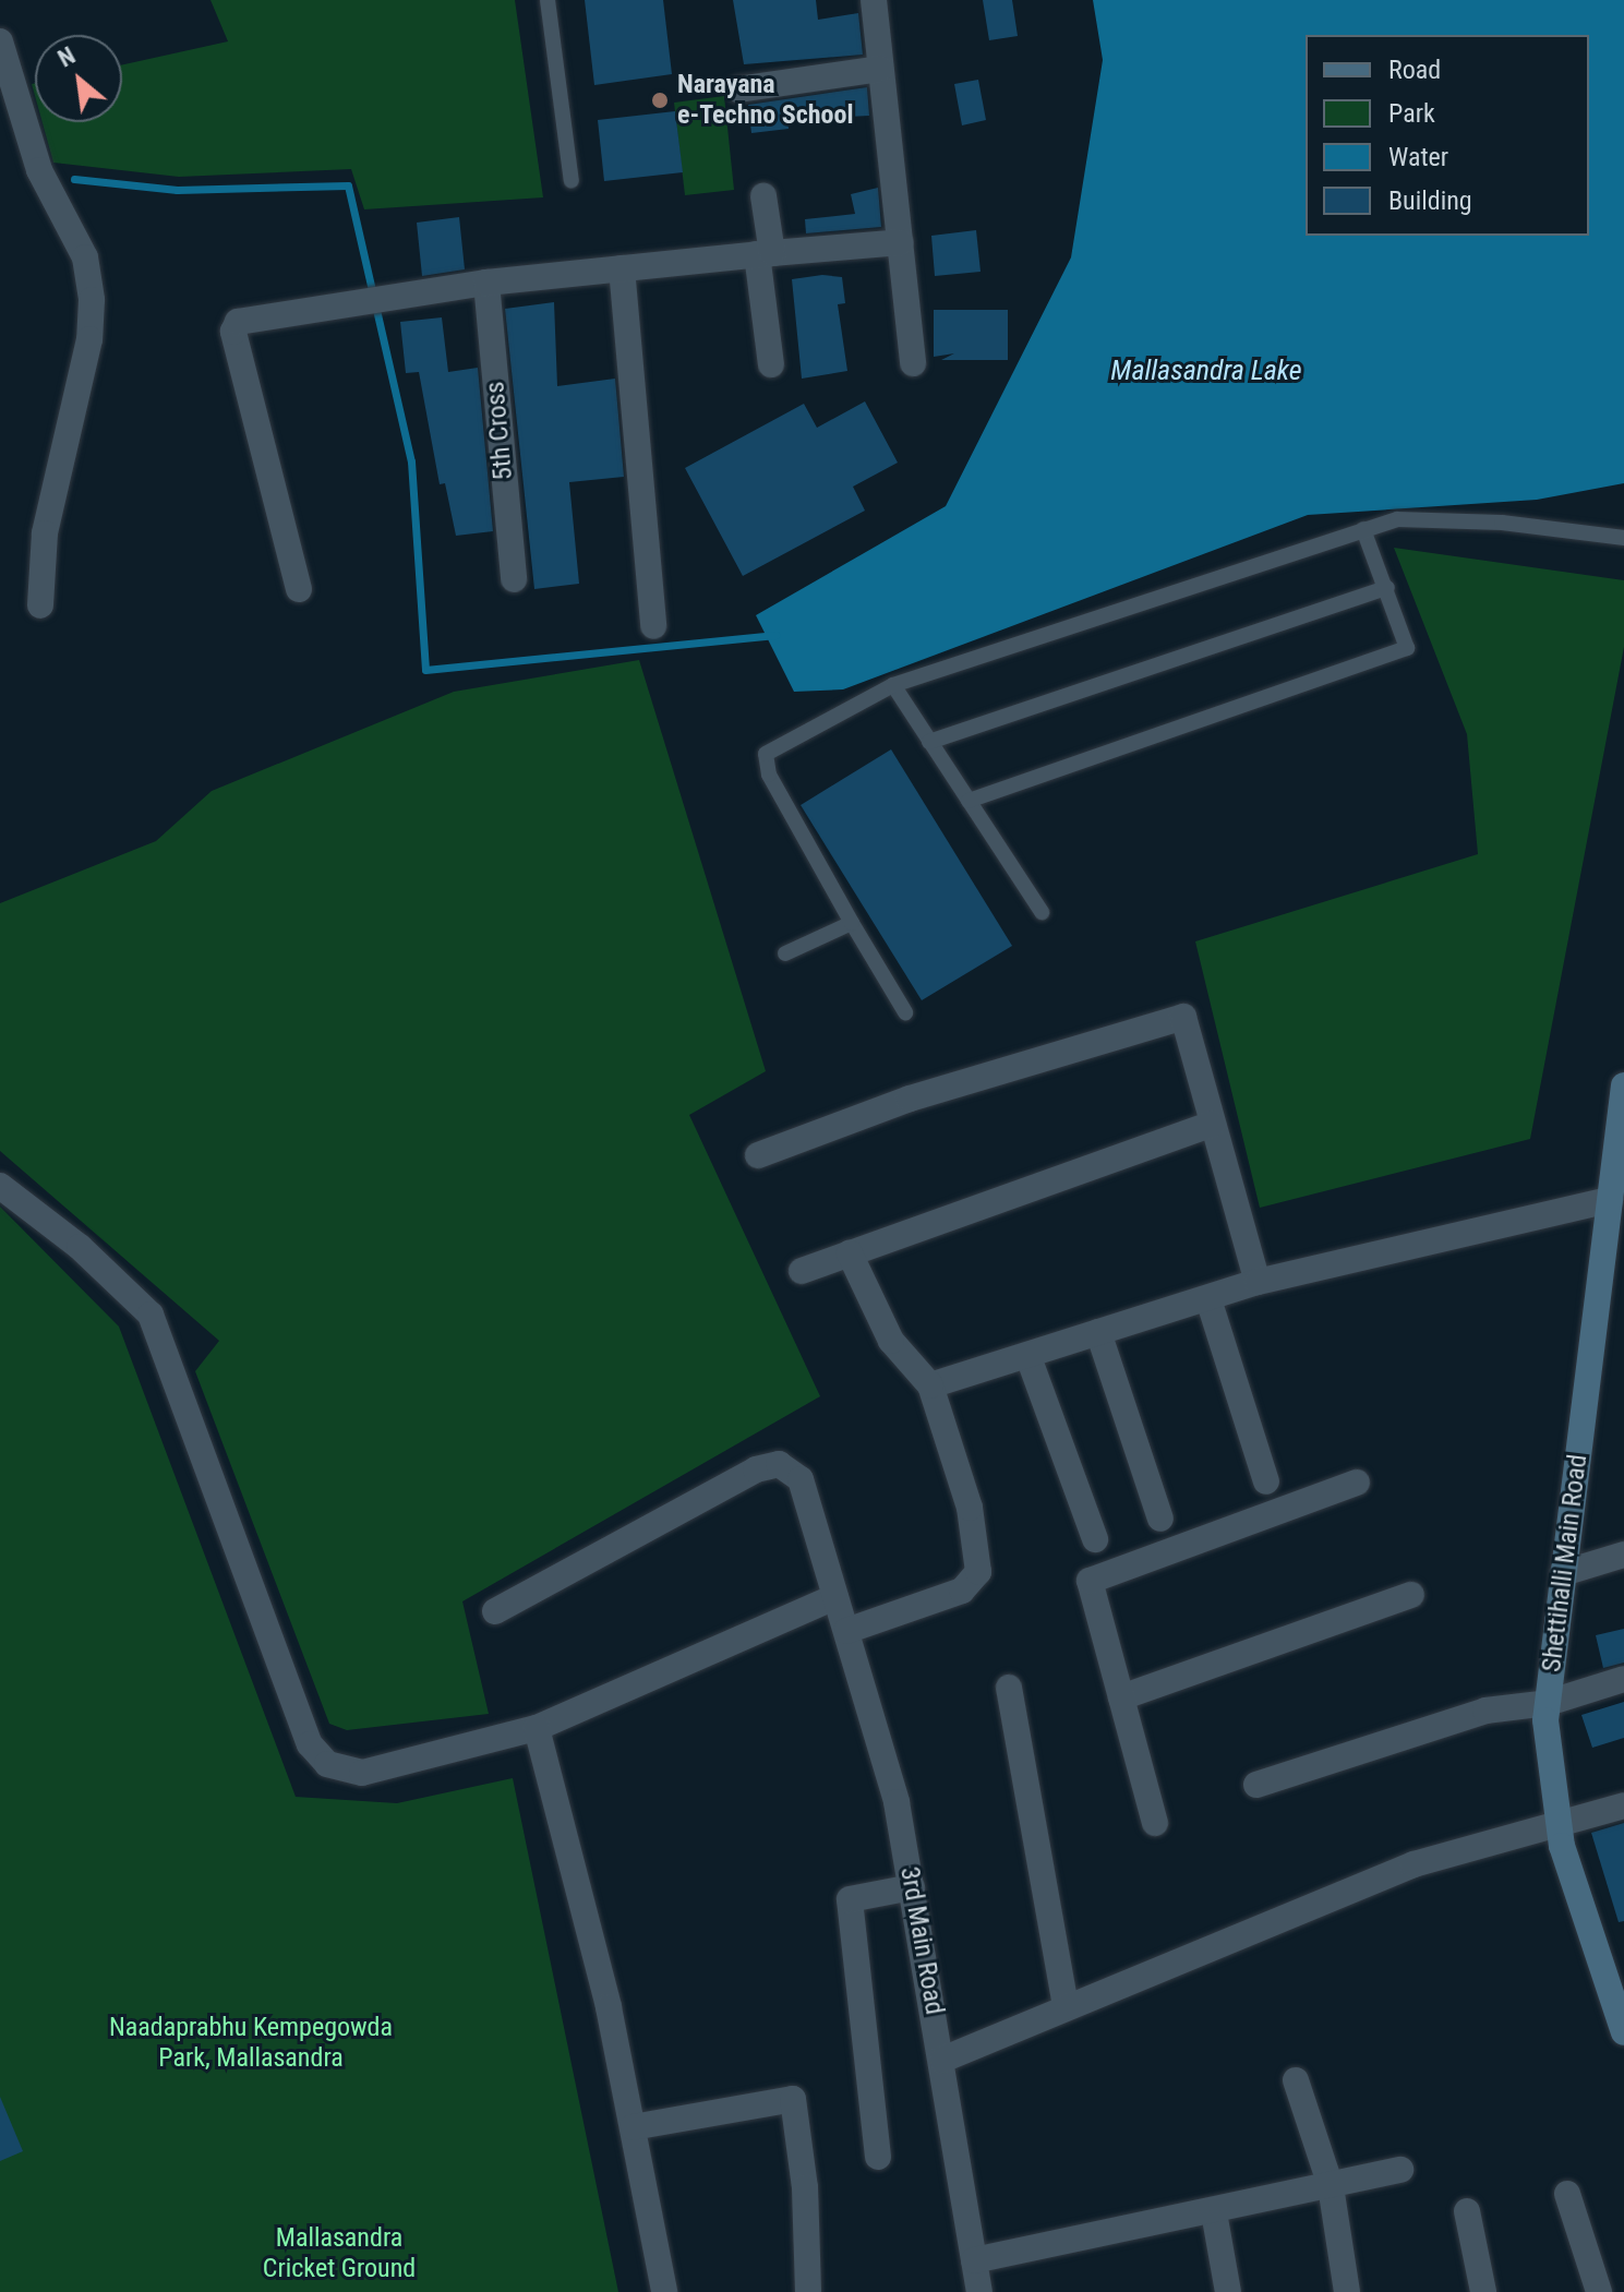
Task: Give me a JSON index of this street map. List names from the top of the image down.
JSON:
{
  "streets": {
    "street": ["5th Cross", "Shettihalli Main Road", "3rd Main Road"]
  },
  "water": ["Mallasandra Lake"],
  "parks": ["Naadaprabhu Kempegowda Park, Mallasandra", "Mallasandra Cricket Ground"],
  "places": ["Narayana e-Techno School"],
  "legend": [
    "Road",
    "Park",
    "Water",
    "Building"
  ],
  "north": "top left"
}
